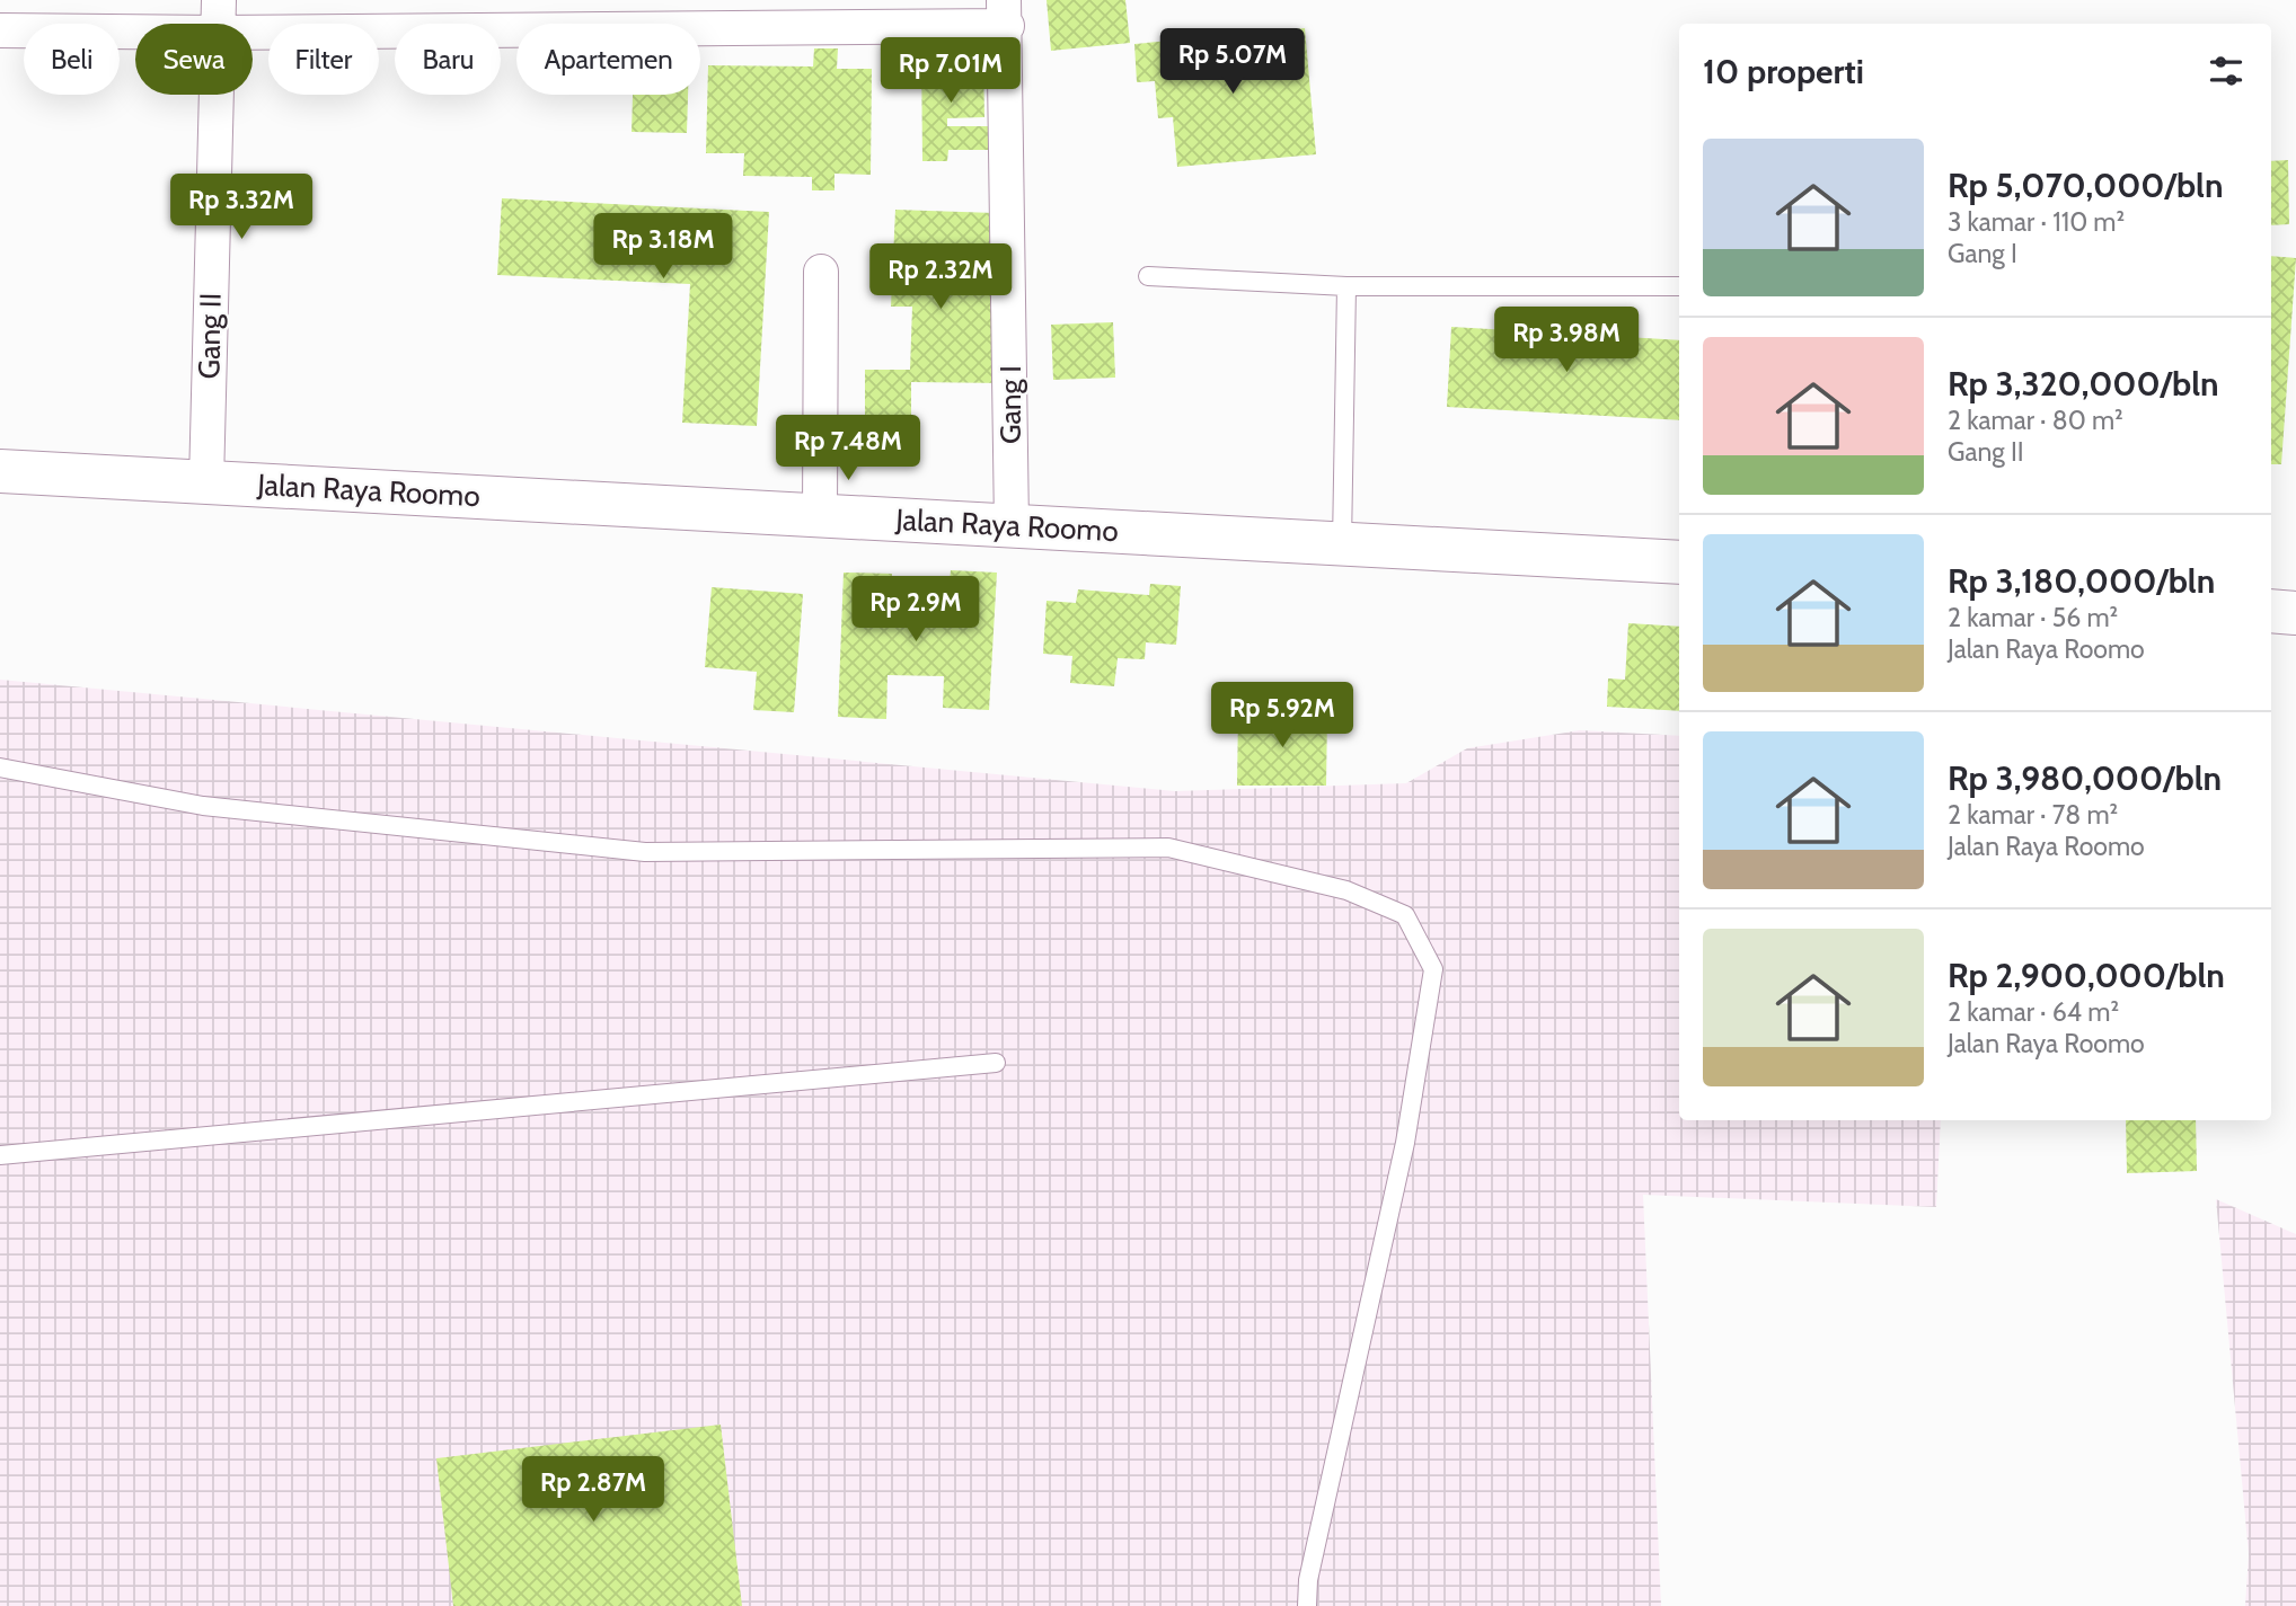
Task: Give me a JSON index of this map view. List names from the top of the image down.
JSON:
{
  "streets": {
    "highway": ["Jalan Raya Roomo"],
    "street": ["Gang II", "Gang I"]
  },
  "crossings": [
    ["Gang II", "Jalan Raya Roomo"],
    ["Gang I", "Jalan Raya Roomo"]
  ],
  "page": {
    "chip": [
      "Beli",
      "Sewa",
      "Filter",
      "Baru",
      "Apartemen"
    ],
    "heading": "10 properti",
    "price": [
      "Rp 5.07M",
      "Rp 7.01M",
      "Rp 3.32M",
      "Rp 3.18M",
      "Rp 2.32M",
      "Rp 3.98M",
      "Rp 7.48M",
      "Rp 2.9M",
      "Rp 5.92M",
      "Rp 2.87M"
    ],
    "list": [
      {
        "name": "Rp 5,070,000/bln",
        "note": "3 kamar · 110 m² · Gang I"
      },
      {
        "name": "Rp 3,320,000/bln",
        "note": "2 kamar · 80 m² · Gang II"
      },
      {
        "name": "Rp 3,180,000/bln",
        "note": "2 kamar · 56 m² · Jalan Raya Roomo"
      },
      {
        "name": "Rp 3,980,000/bln",
        "note": "2 kamar · 78 m² · Jalan Raya Roomo"
      },
      {
        "name": "Rp 2,900,000/bln",
        "note": "2 kamar · 64 m² · Jalan Raya Roomo"
      }
    ]
  }
}
